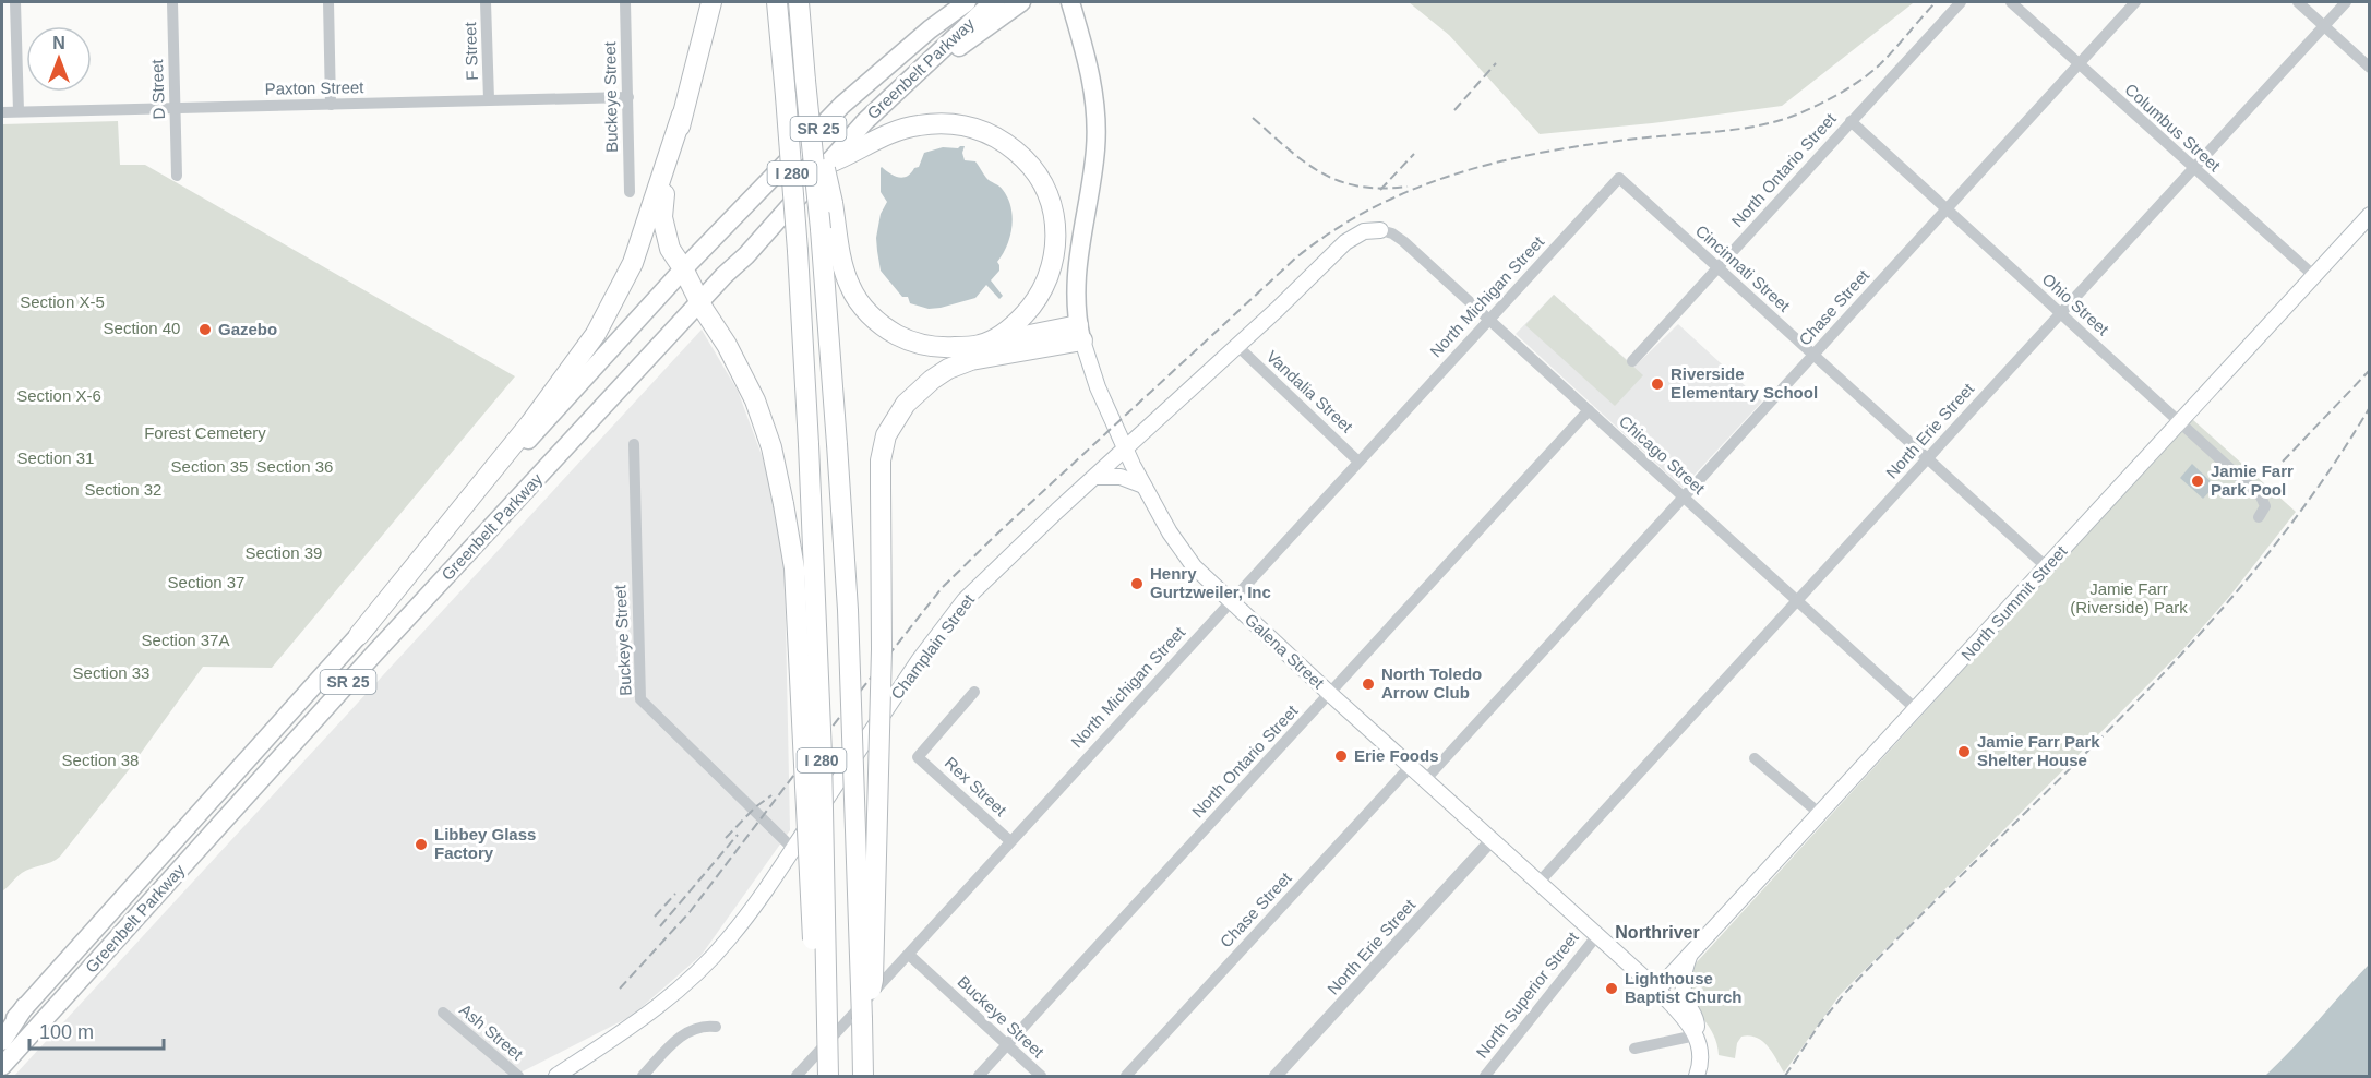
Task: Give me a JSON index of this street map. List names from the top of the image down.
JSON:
{
  "streets": {
    "highway": ["I 280"],
    "main road": [
      "Greenbelt Parkway",
      "SR 25",
      "North Summit Street",
      "Champlain Street",
      "Galena Street"
    ],
    "street": [
      "F Street",
      "Paxton Street",
      "D Street",
      "Buckeye Street",
      "Columbus Street",
      "North Ontario Street",
      "Cincinnati Street",
      "North Michigan Street",
      "Ohio Street",
      "Chase Street",
      "Vandalia Street",
      "North Erie Street",
      "Chicago Street",
      "Rex Street",
      "North Superior Street",
      "Ash Street"
    ]
  },
  "crossings": [
    ["F Street", "Paxton Street"],
    ["Paxton Street", "D Street"],
    ["Paxton Street", "Buckeye Street"],
    ["Buckeye Street", "North Ontario Street"],
    ["Buckeye Street", "North Michigan Street"],
    ["Buckeye Street", "Champlain Street"],
    ["Columbus Street", "Chase Street"],
    ["Columbus Street", "North Erie Street"],
    ["Columbus Street", "North Summit Street"],
    ["North Ontario Street", "Cincinnati Street"],
    ["North Ontario Street", "Ohio Street"],
    ["North Ontario Street", "Chicago Street"],
    ["North Ontario Street", "Galena Street"],
    ["Cincinnati Street", "North Michigan Street"],
    ["Cincinnati Street", "Chase Street"],
    ["Cincinnati Street", "North Erie Street"],
    ["Cincinnati Street", "North Summit Street"],
    ["North Michigan Street", "Vandalia Street"],
    ["North Michigan Street", "Chicago Street"],
    ["North Michigan Street", "Galena Street"],
    ["North Michigan Street", "Rex Street"],
    ["Ohio Street", "Chase Street"],
    ["Ohio Street", "North Erie Street"],
    ["Ohio Street", "North Summit Street"],
    ["Chase Street", "Chicago Street"],
    ["Chase Street", "Galena Street"],
    ["Vandalia Street", "Champlain Street"],
    ["North Erie Street", "Chicago Street"],
    ["North Erie Street", "Galena Street"],
    ["Chicago Street", "North Summit Street"],
    ["Chicago Street", "Champlain Street"],
    ["North Summit Street", "Galena Street"],
    ["Champlain Street", "Galena Street"],
    ["Galena Street", "North Superior Street"]
  ],
  "districts": ["Northriver"],
  "parks": [
    "Section X-5",
    "Section 40",
    "Section X-6",
    "Forest Cemetery",
    "Section 31",
    "Section 35",
    "Section 36",
    "Section 32",
    "Section 39",
    "Section 37",
    "Jamie Farr (Riverside) Park",
    "Section 37A",
    "Section 33",
    "Section 38"
  ],
  "places": [
    "Gazebo",
    "Riverside Elementary School",
    "Jamie Farr Park Pool",
    "Henry Gurtzweiler, Inc",
    "North Toledo Arrow Club",
    "Jamie Farr Park Shelter House",
    "Erie Foods",
    "Libbey Glass Factory",
    "Lighthouse Baptist Church"
  ],
  "scale_bar": "100 m",
  "north": "top"
}
